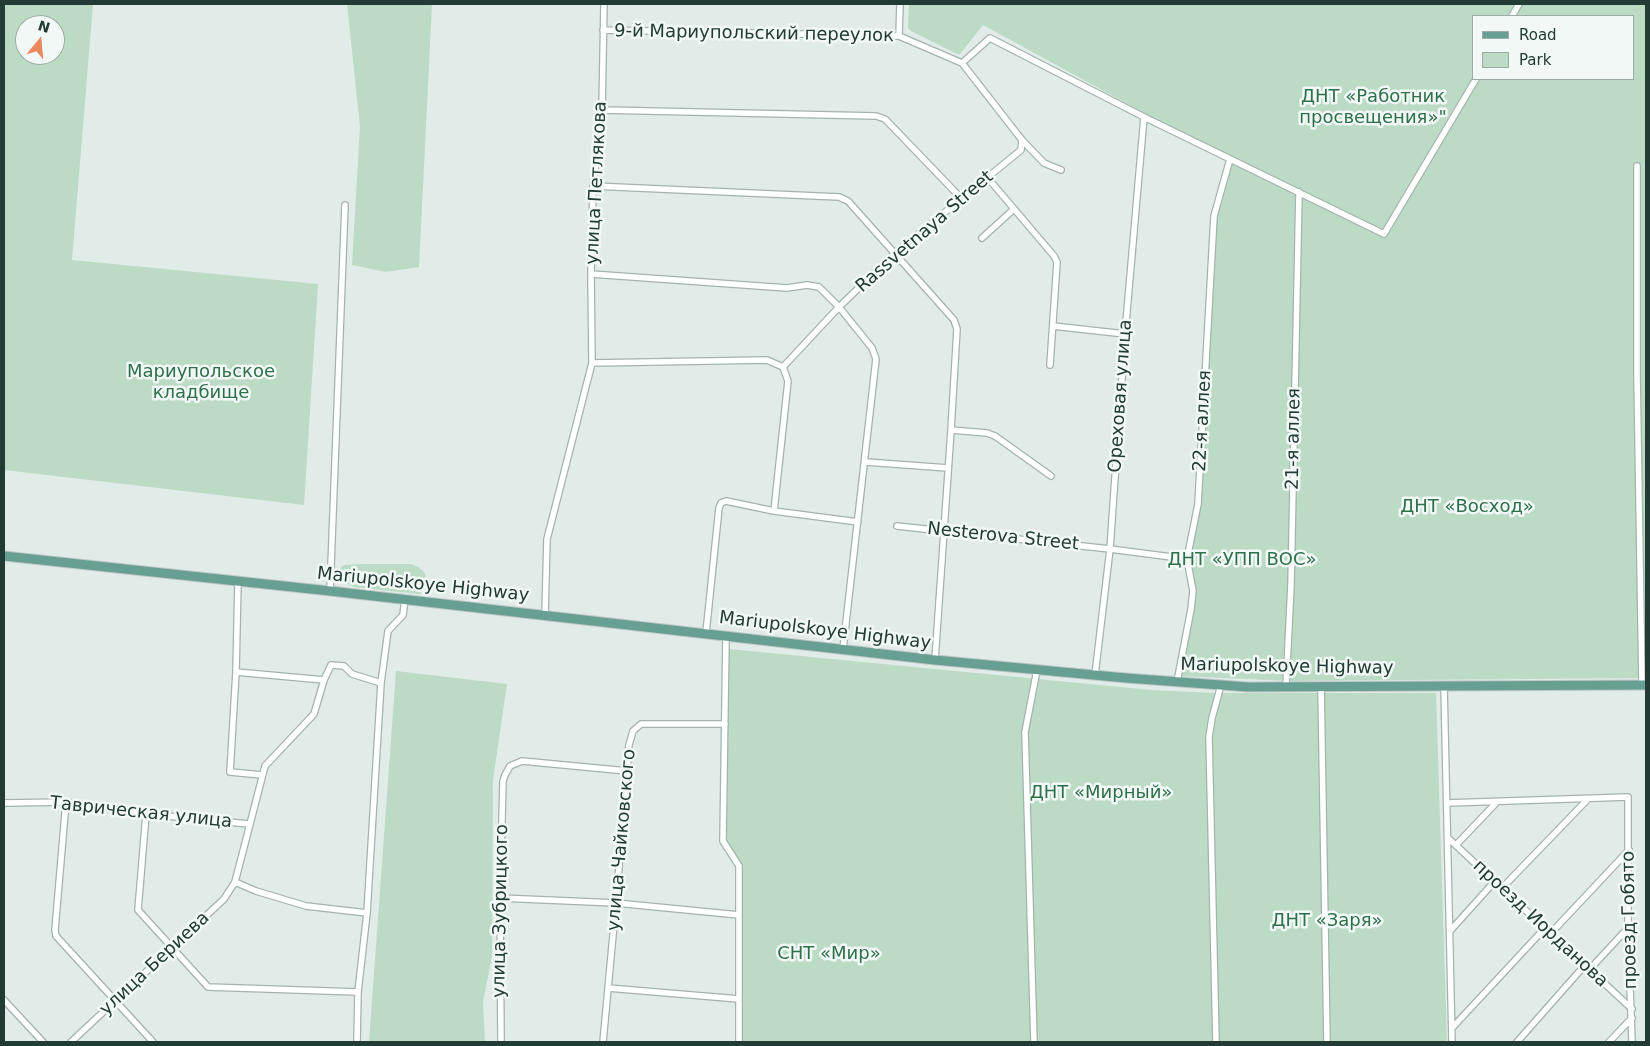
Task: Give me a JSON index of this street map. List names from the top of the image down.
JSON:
{
  "streets": {
    "main road": ["Mariupolskoye Highway"],
    "street": [
      "9-й Мариупольский переулок",
      "улица Петлякова",
      "Rassvetnaya Street",
      "Ореховая улица",
      "22-я аллея",
      "21-я аллея",
      "Nesterova Street",
      "Таврическая улица",
      "улица Чайковского",
      "улица Зубрицкого",
      "проезд Гобято",
      "проезд Иорданова",
      "улица Бериева"
    ]
  },
  "crossings": [
    ["9-й Мариупольский переулок", "улица Петлякова"],
    ["9-й Мариупольский переулок", "Rassvetnaya Street"],
    ["улица Петлякова", "Mariupolskoye Highway"],
    ["Ореховая улица", "Nesterova Street"],
    ["Ореховая улица", "Mariupolskoye Highway"],
    ["22-я аллея", "Nesterova Street"],
    ["22-я аллея", "Mariupolskoye Highway"],
    ["21-я аллея", "Mariupolskoye Highway"],
    ["улица Чайковского", "улица Зубрицкого"],
    ["проезд Гобято", "проезд Иорданова"]
  ],
  "parks": [
    "ДНТ «Работник просвещения»\"",
    "Мариупольское кладбище",
    "ДНТ «Восход»",
    "ДНТ «УПП ВОС»",
    "ДНТ «Мирный»",
    "ДНТ «Заря»",
    "СНТ «Мир»"
  ],
  "legend": ["Road", "Park"],
  "north": "top"
}
